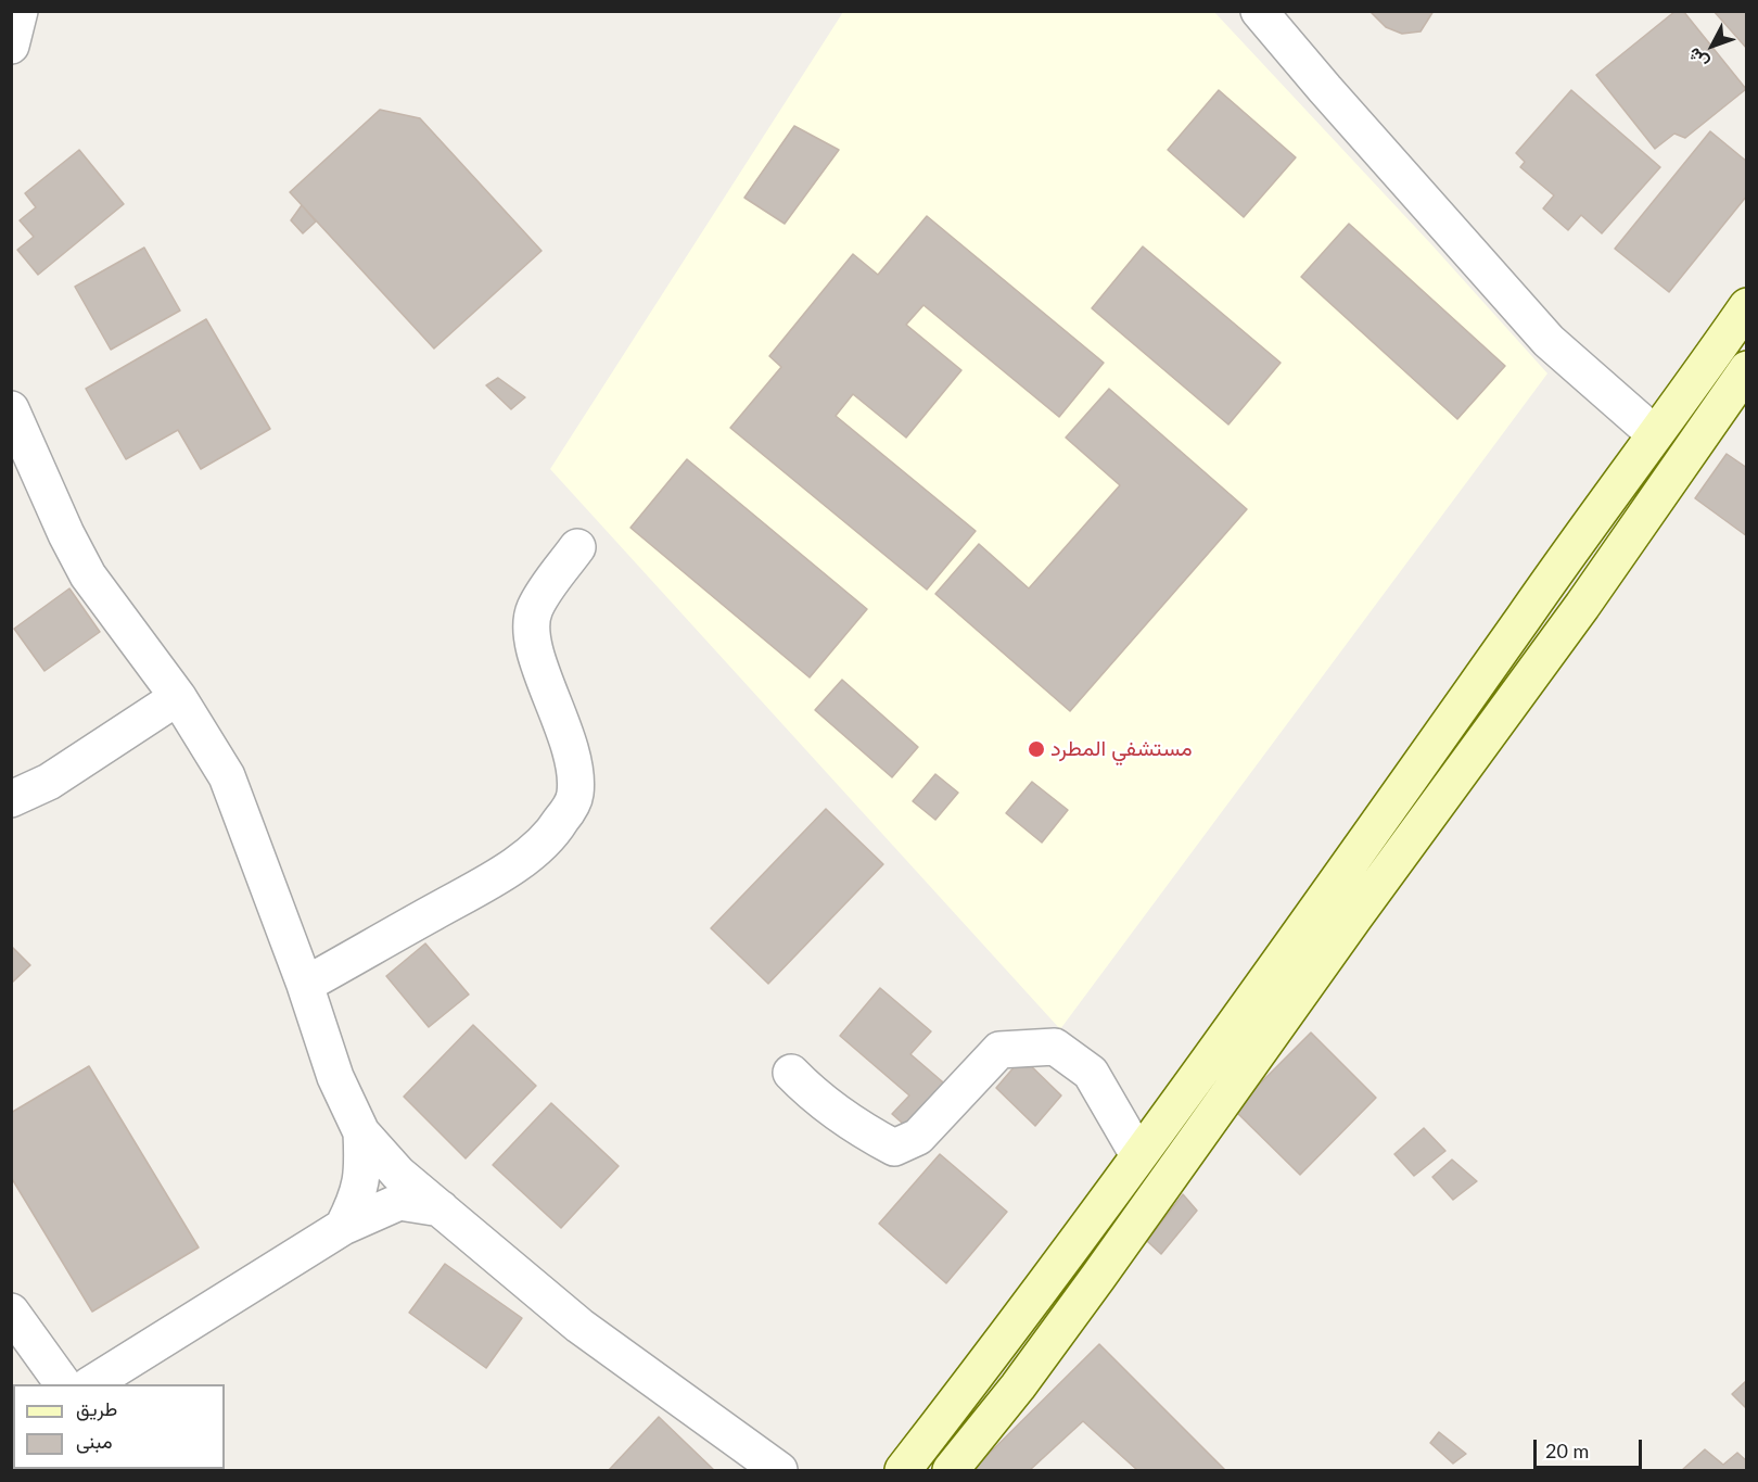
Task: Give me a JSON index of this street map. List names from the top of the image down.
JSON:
{
  "places": ["مستشفي المطرد"],
  "legend": ["طريق", "مبنى"],
  "scale_bar": "20 m",
  "north": "bottom left"
}
